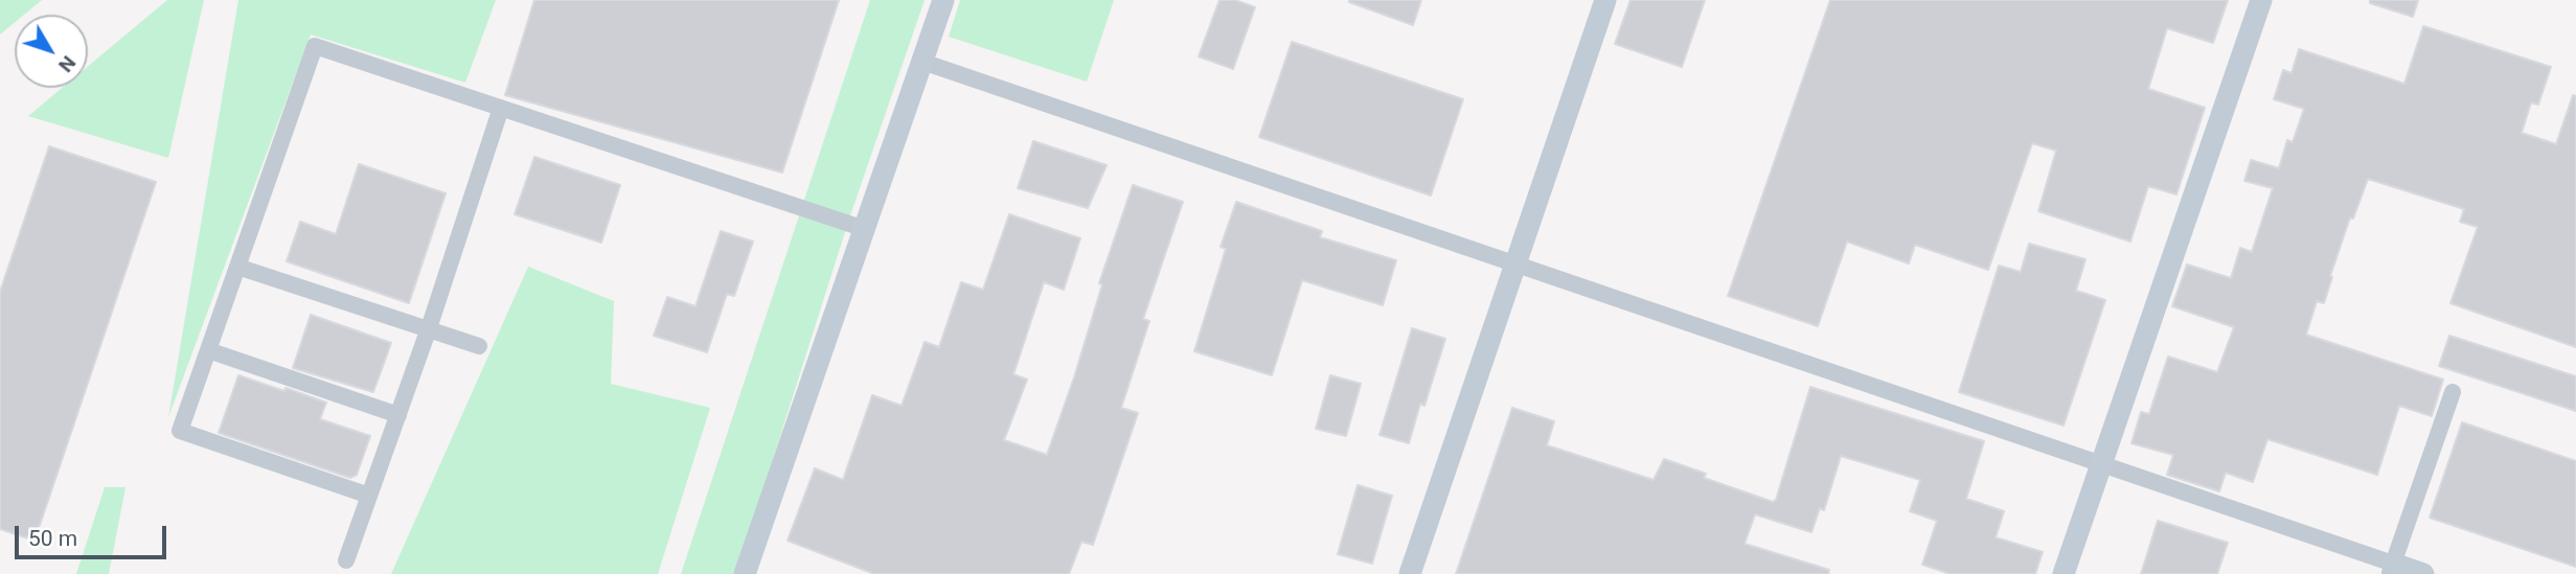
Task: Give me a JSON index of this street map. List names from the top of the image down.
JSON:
{
  "scale_bar": "50 m",
  "north": "bottom right"
}
